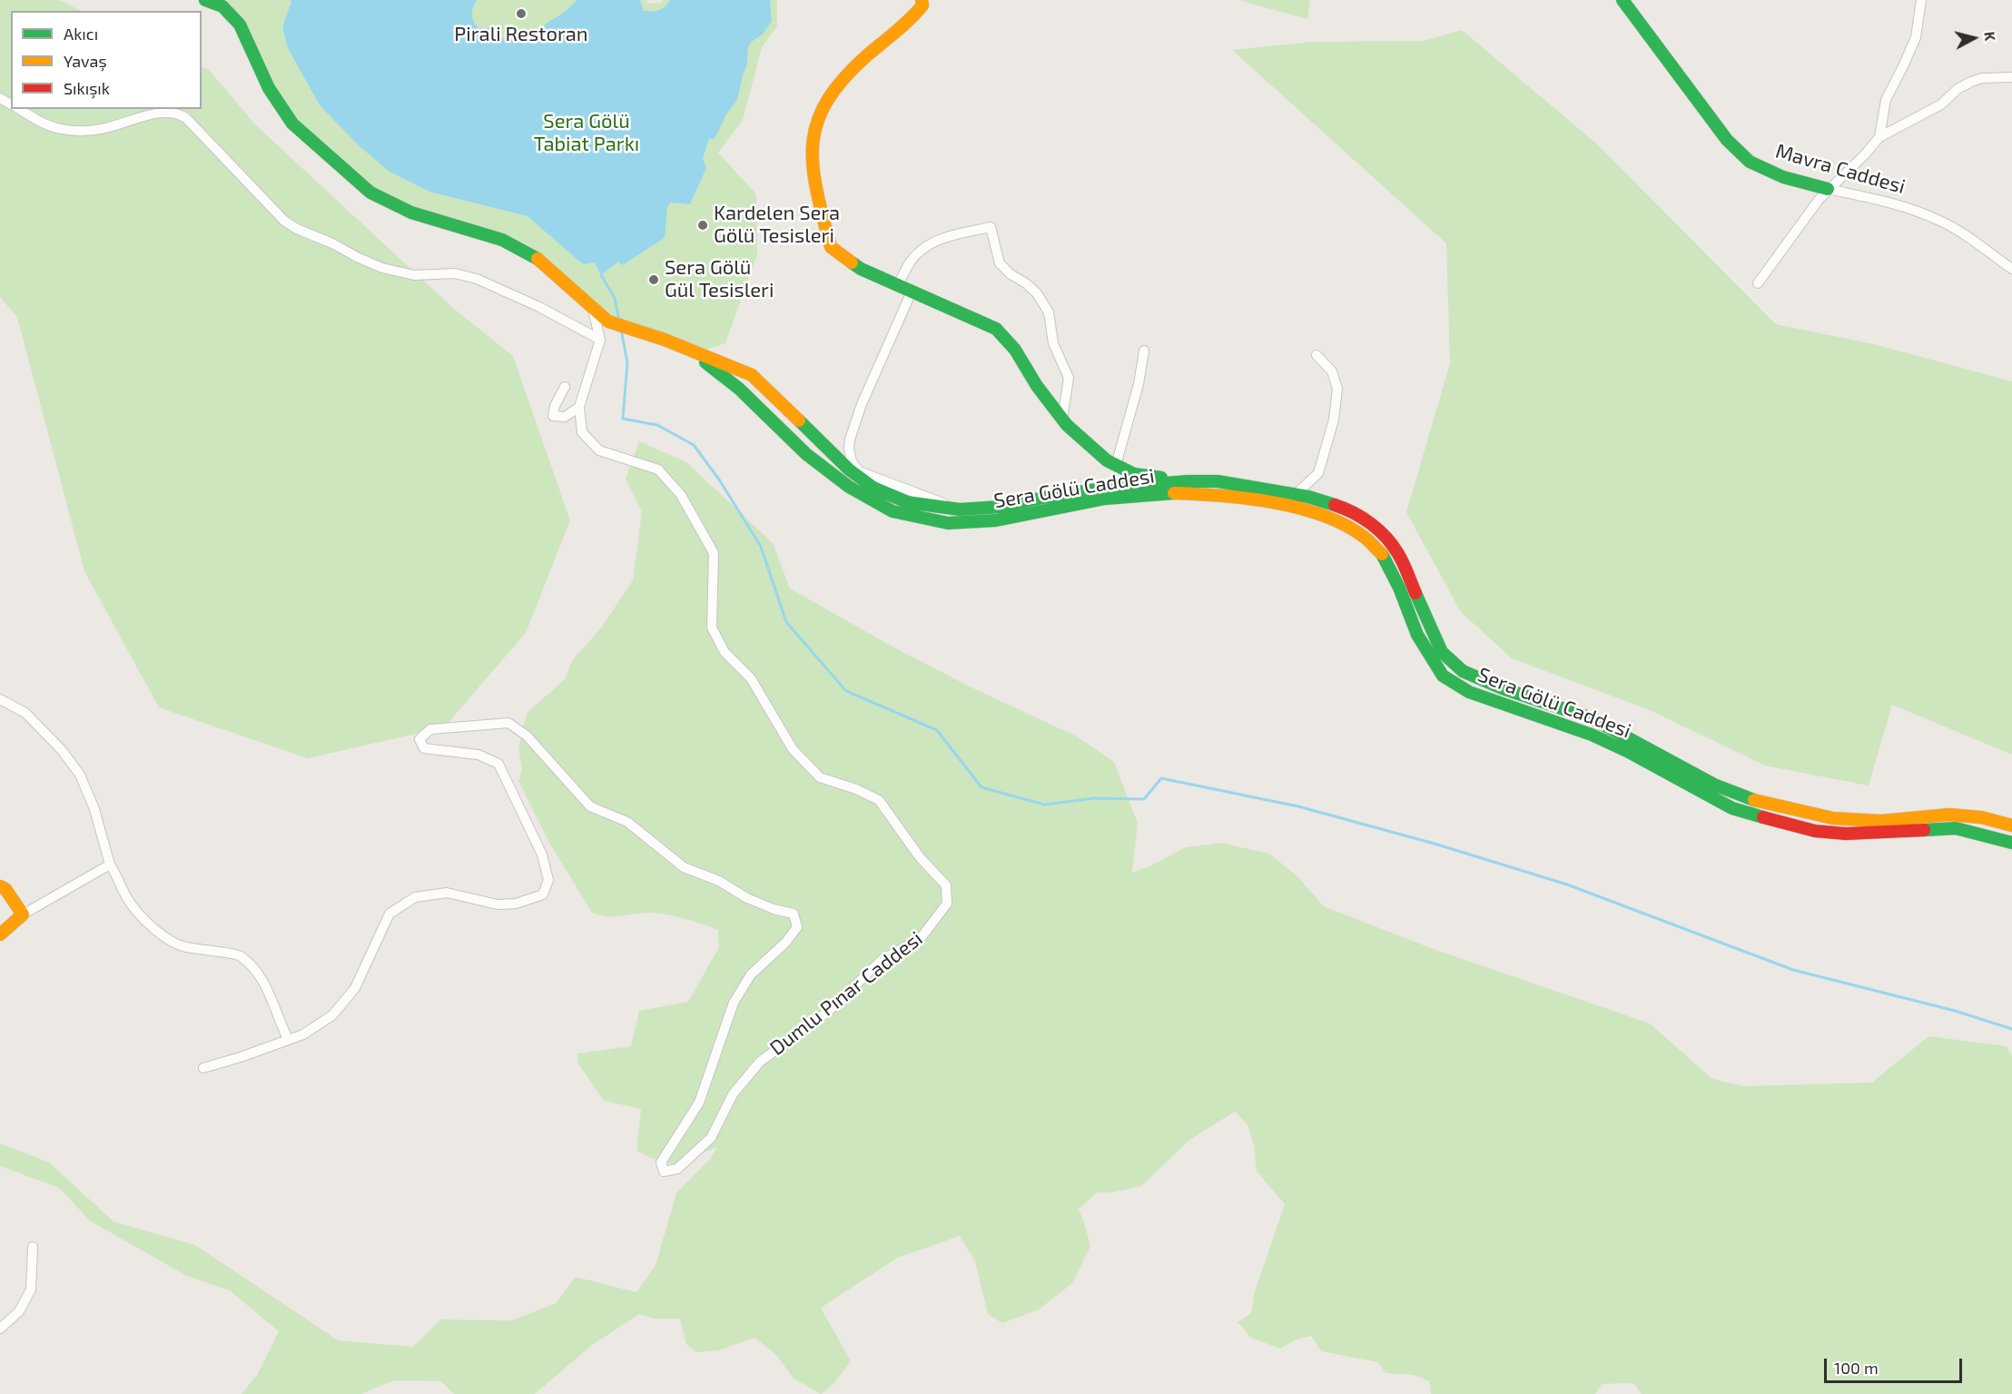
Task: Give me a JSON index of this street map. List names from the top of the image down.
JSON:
{
  "streets": {
    "main road": ["Mavra Caddesi", "Sera Gölü Caddesi"],
    "street": ["Dumlu Pınar Caddesi"]
  },
  "parks": ["Sera Gölü Tabiat Parkı"],
  "places": ["Pirali Restoran", "Kardelen Sera Gölü Tesisleri", "Sera Gölü Gül Tesisleri"],
  "legend": ["Akıcı", "Yavaş", "Sıkışık"],
  "scale_bar": "100 m",
  "north": "right"
}
